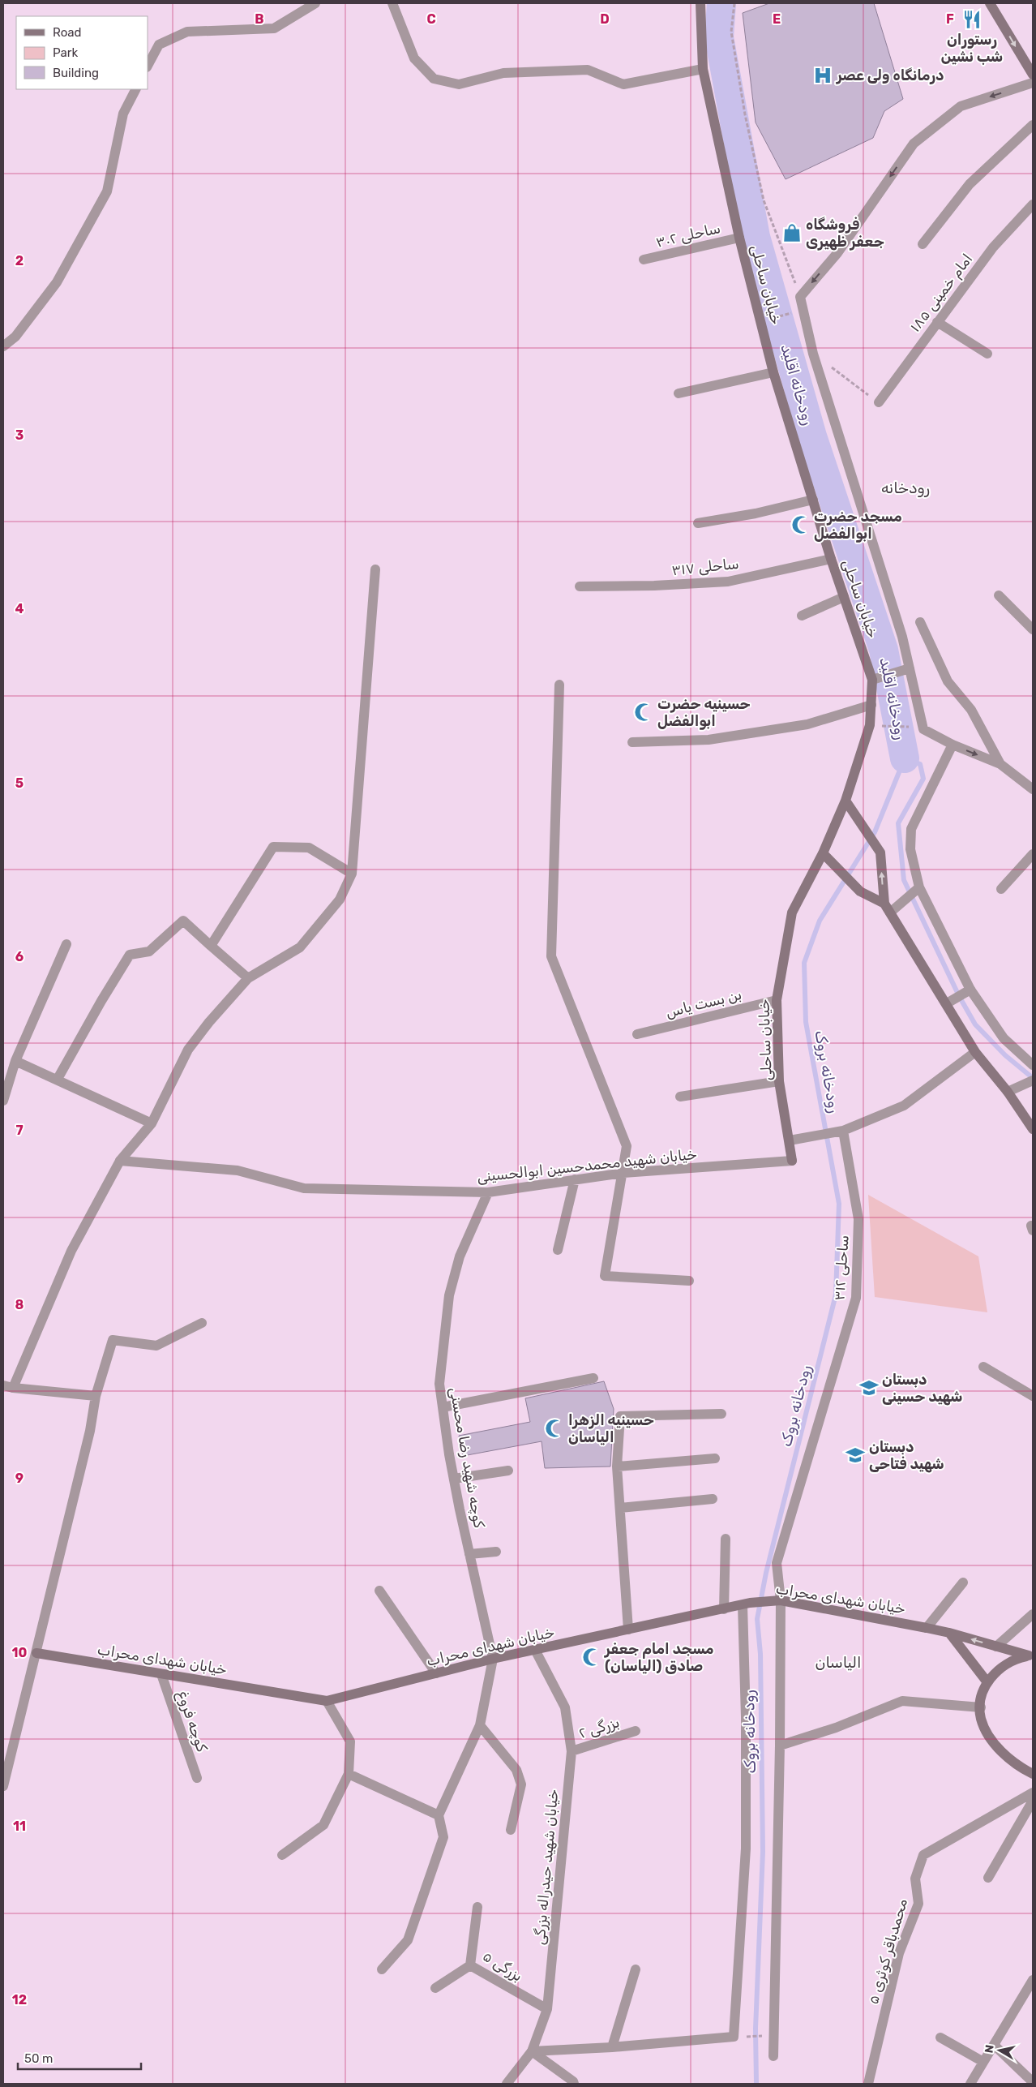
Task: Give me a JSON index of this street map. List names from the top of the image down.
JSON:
{
  "streets": {
    "street": [
      "ساحلی ۳۰۲",
      "خیابان ساحلی",
      "امام خمینی ۱۸۵",
      "ساحلی ۳۱۷",
      "بن بست یاس",
      "خیابان شهید محمدحسین ابوالحسینی",
      "ساحلی ۳۱۲",
      "کوچه شهید رضا محسنی",
      "خیابان شهدای محراب",
      "کوچه فروغ",
      "بزرگی ۲",
      "خیابان شهید حیدراله بزرگی",
      "محمدباقر کوثری ۵",
      "بزرگی ۵"
    ]
  },
  "crossings": [
    ["ساحلی ۳۰۲", "خیابان ساحلی"],
    ["خیابان ساحلی", "ساحلی ۳۱۷"],
    ["خیابان ساحلی", "بن بست یاس"],
    ["خیابان ساحلی", "خیابان شهید محمدحسین ابوالحسینی"],
    ["خیابان شهید محمدحسین ابوالحسینی", "کوچه شهید رضا محسنی"],
    ["ساحلی ۳۱۲", "خیابان شهدای محراب"],
    ["کوچه شهید رضا محسنی", "خیابان شهدای محراب"],
    ["خیابان شهدای محراب", "کوچه فروغ"],
    ["خیابان شهدای محراب", "خیابان شهید حیدراله بزرگی"],
    ["بزرگی ۲", "خیابان شهید حیدراله بزرگی"],
    ["خیابان شهید حیدراله بزرگی", "بزرگی ۵"]
  ],
  "districts": ["رودخانه", "الیاسان"],
  "water": ["رودخانه اقلید", "رودخانه بروک"],
  "places": {
    "restaurant": ["رستوران شب نشین"],
    "hospital": ["درمانگاه ولی عصر"],
    "shop": ["فروشگاه جعفر ظهیری"],
    "mosque": [
      "مسجد حضرت ابوالفضل",
      "حسینیه حضرت ابوالفضل",
      "حسینیه الزهرا الیاسان",
      "مسجد امام جعفر صادق (الیاسان)"
    ],
    "school or university": ["دبستان شهید حسینی", "دبستان شهید فتاحی"]
  },
  "legend": ["Road", "Park", "Building"],
  "scale_bar": "50 m",
  "north": "left",
  "grid": {
    "columns": [
      "B",
      "C",
      "D",
      "E",
      "F"
    ],
    "rows": [
      "2",
      "3",
      "4",
      "5",
      "6",
      "7",
      "8",
      "9",
      "10",
      "11",
      "12"
    ]
  }
}
